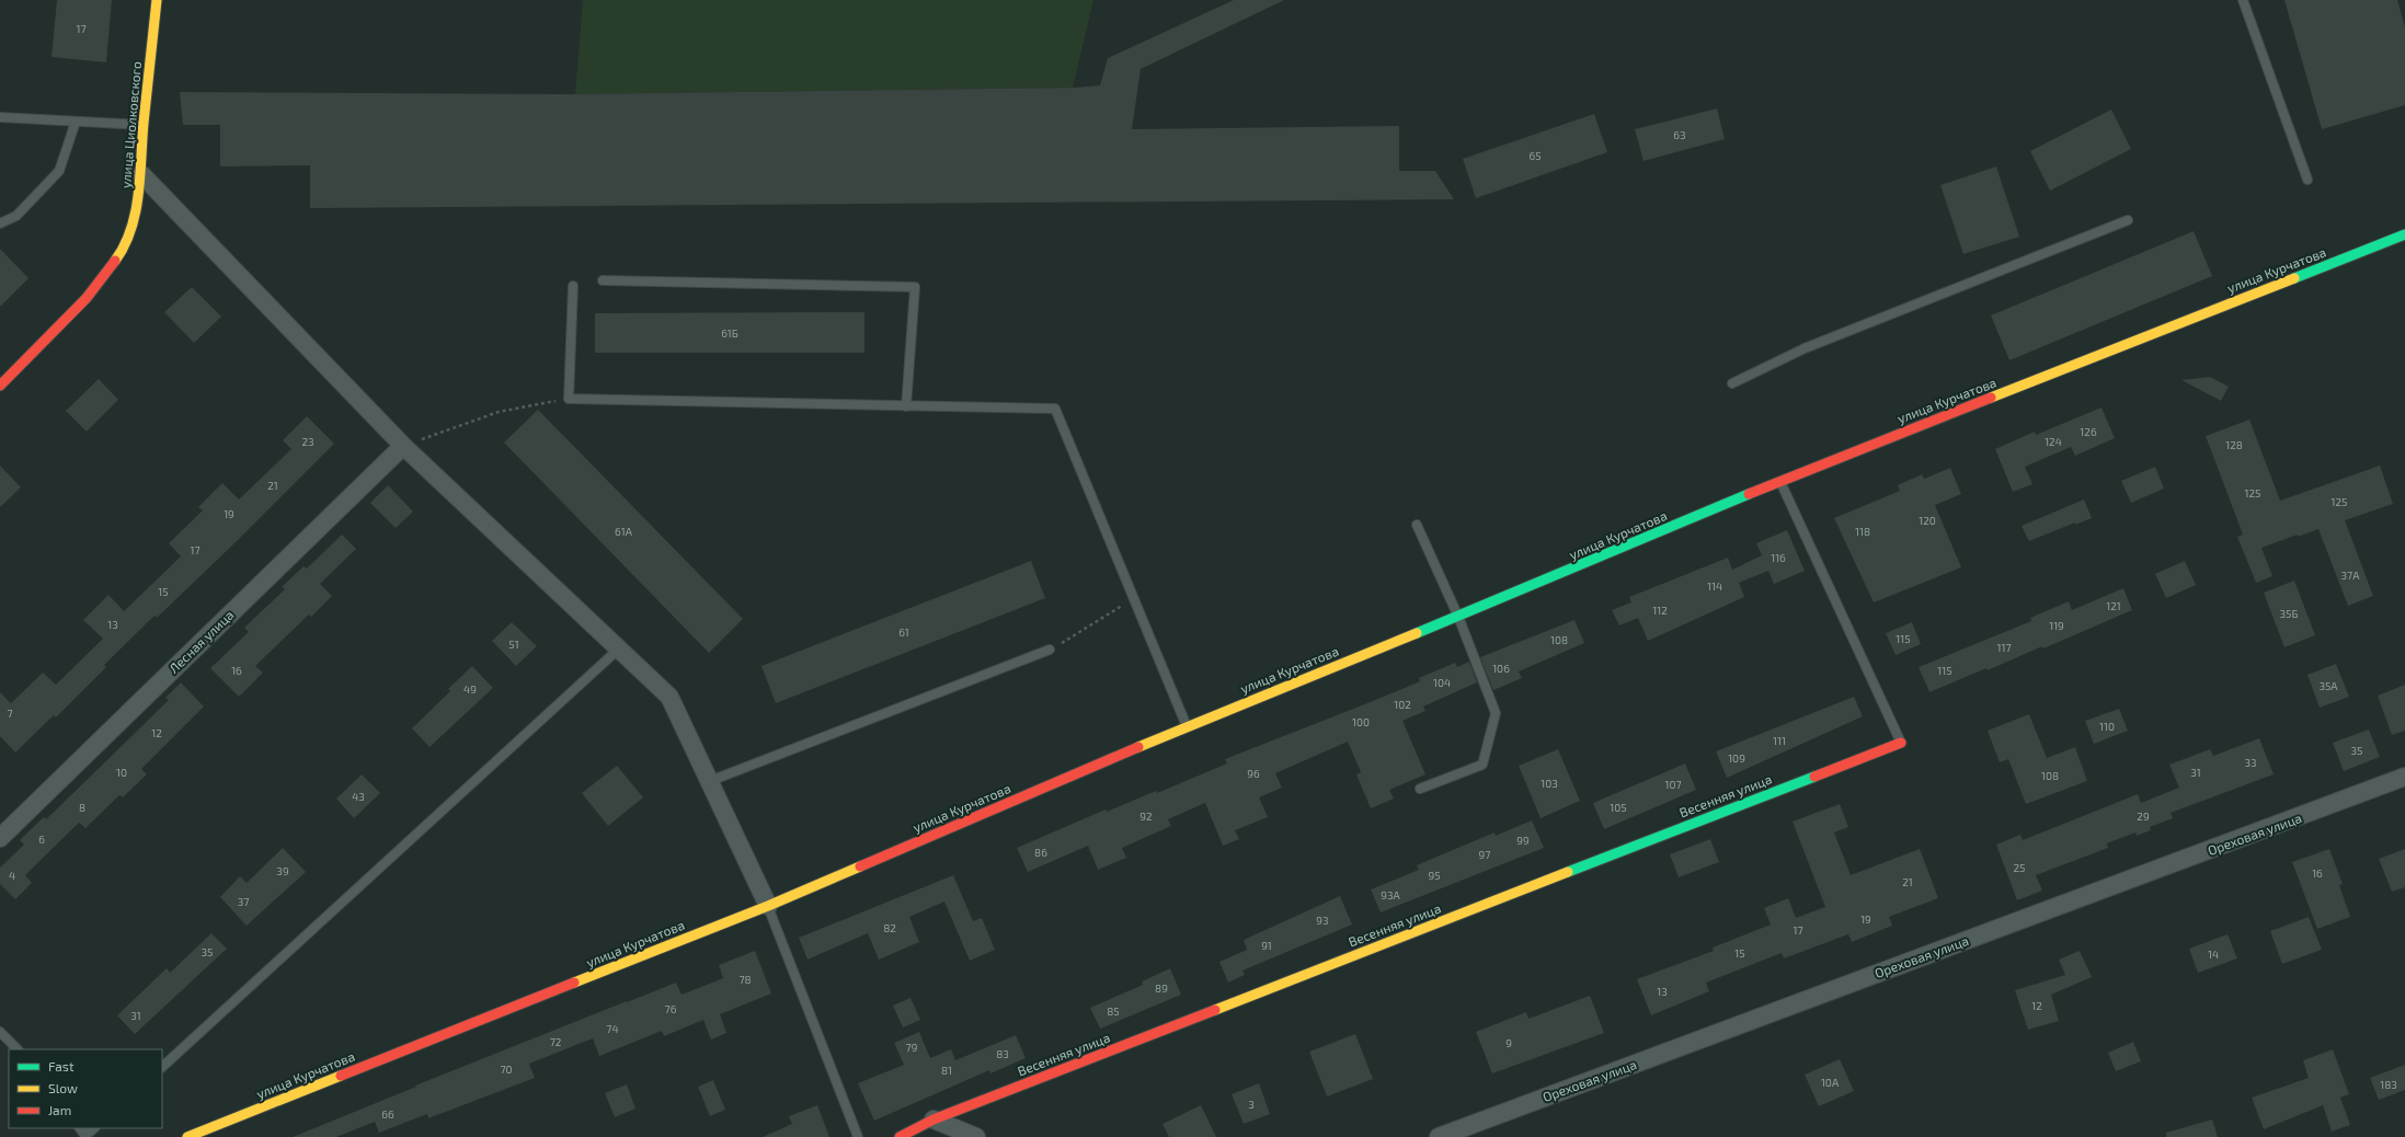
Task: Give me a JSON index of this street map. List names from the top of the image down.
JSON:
{
  "streets": {
    "street": [
      "улица Циолковского",
      "улица Курчатова",
      "Лесная улица",
      "Весенняя улица",
      "Ореховая улица"
    ]
  },
  "house_numbers": [
    "17",
    "63",
    "65",
    "61Б",
    "126",
    "23",
    "124",
    "128",
    "21",
    "125",
    "125",
    "19",
    "120",
    "61А",
    "118",
    "17",
    "116",
    "37А",
    "114",
    "15",
    "121",
    "112",
    "35Б",
    "13",
    "119",
    "61",
    "115",
    "108",
    "51",
    "117",
    "106",
    "16",
    "115",
    "104",
    "35А",
    "49",
    "102",
    "7",
    "100",
    "110",
    "12",
    "111",
    "35",
    "109",
    "33",
    "10",
    "31",
    "96",
    "108",
    "103",
    "107",
    "43",
    "8",
    "105",
    "92",
    "29",
    "6",
    "99",
    "86",
    "97",
    "25",
    "39",
    "16",
    "4",
    "95",
    "21",
    "93А",
    "37",
    "19",
    "93",
    "82",
    "17",
    "91",
    "35",
    "15",
    "14",
    "78",
    "89",
    "13",
    "12",
    "76",
    "85",
    "31",
    "74",
    "72",
    "9",
    "79",
    "83",
    "70",
    "81",
    "10А",
    "183",
    "3",
    "66"
  ],
  "legend": ["Fast", "Slow", "Jam"]
}
